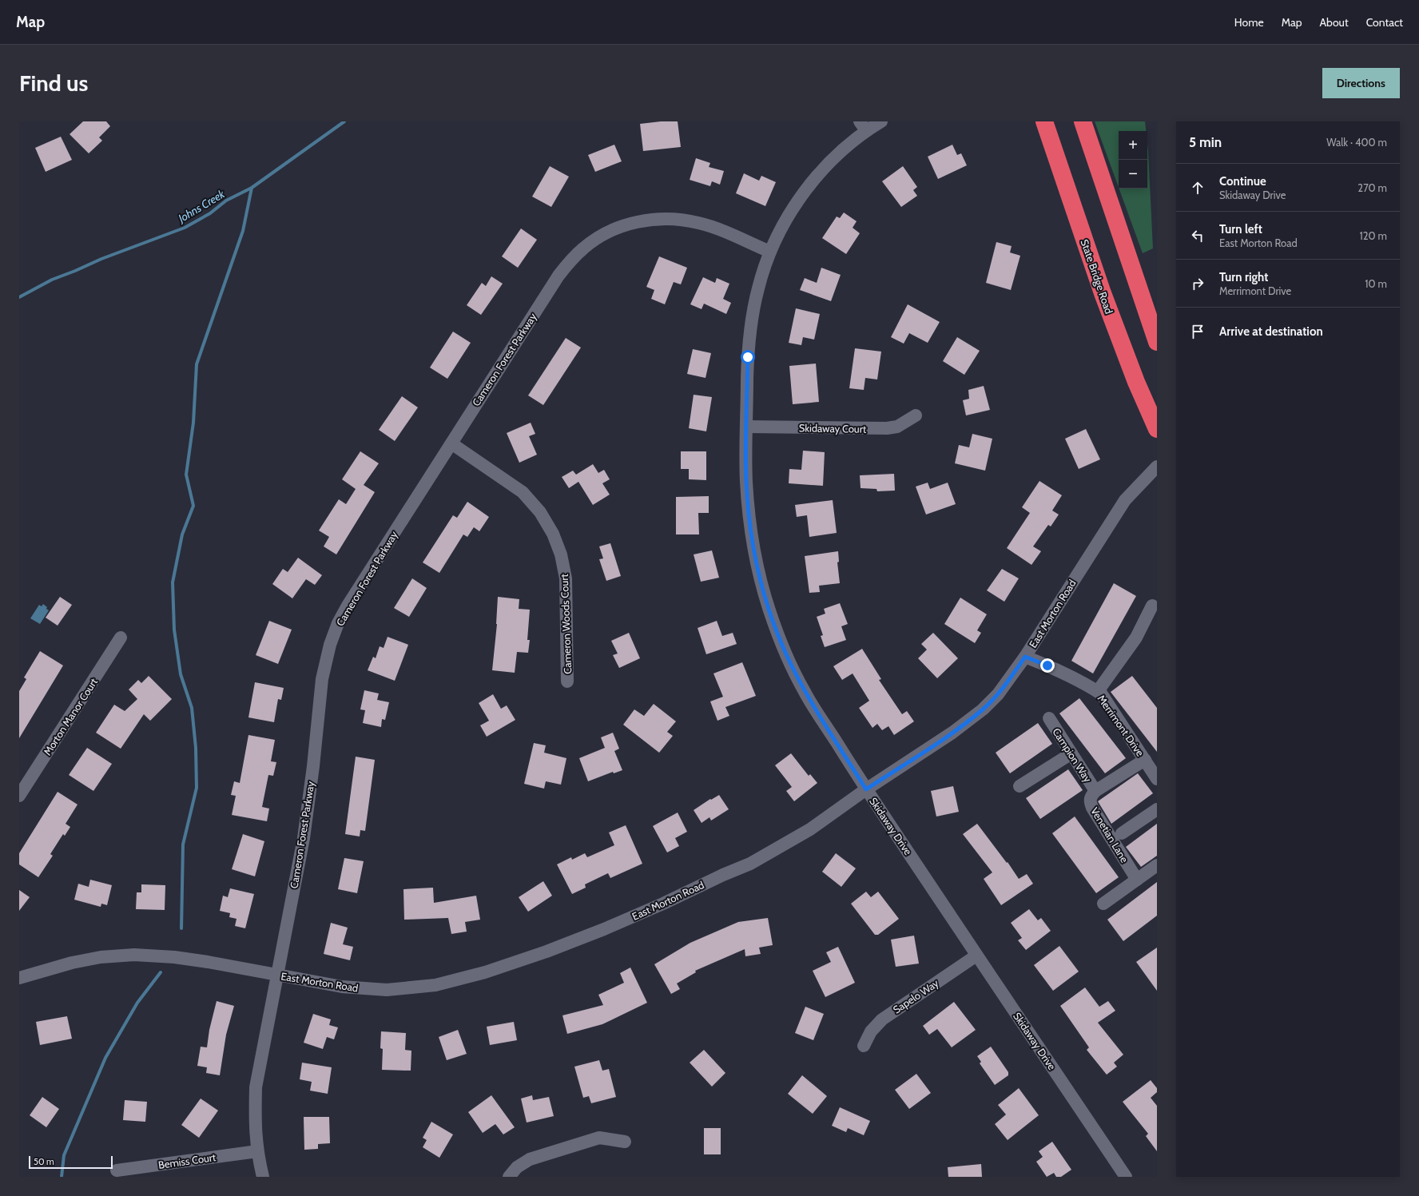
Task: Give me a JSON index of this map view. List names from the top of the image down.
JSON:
{
  "streets": {
    "highway": ["State Bridge Road"],
    "street": [
      "Cameron Forest Parkway",
      "Skidaway Court",
      "East Morton Road",
      "Cameron Woods Court",
      "Morton Manor Court",
      "Merrimont Drive",
      "Campion Way",
      "Skidaway Drive",
      "Venetian Lane",
      "Sapelo Way",
      "Bemiss Court"
    ]
  },
  "crossings": [
    ["Cameron Forest Parkway", "East Morton Road"],
    ["Cameron Forest Parkway", "Cameron Woods Court"],
    ["Cameron Forest Parkway", "Skidaway Drive"],
    ["Cameron Forest Parkway", "Bemiss Court"],
    ["Skidaway Court", "Skidaway Drive"],
    ["East Morton Road", "Merrimont Drive"],
    ["East Morton Road", "Skidaway Drive"],
    ["Merrimont Drive", "Venetian Lane"],
    ["Campion Way", "Venetian Lane"],
    ["Skidaway Drive", "Sapelo Way"]
  ],
  "water": ["Johns Creek"],
  "scale_bar": "50 m",
  "page": {
    "header": "Map",
    "nav": [
      "Home",
      "Map",
      "About",
      "Contact"
    ],
    "buttons": "Directions",
    "title": "Find us",
    "heading": ["5 min", "Walk · 400 m"],
    "map_buttons": ["+", "−"],
    "list": [
      ["Continue", "Skidaway Drive", "270 m"],
      ["Turn left", "East Morton Road", "120 m"],
      ["Turn right", "Merrimont Drive", "10 m"],
      "Arrive at destination"
    ],
    "scale": "50 m"
  }
}
